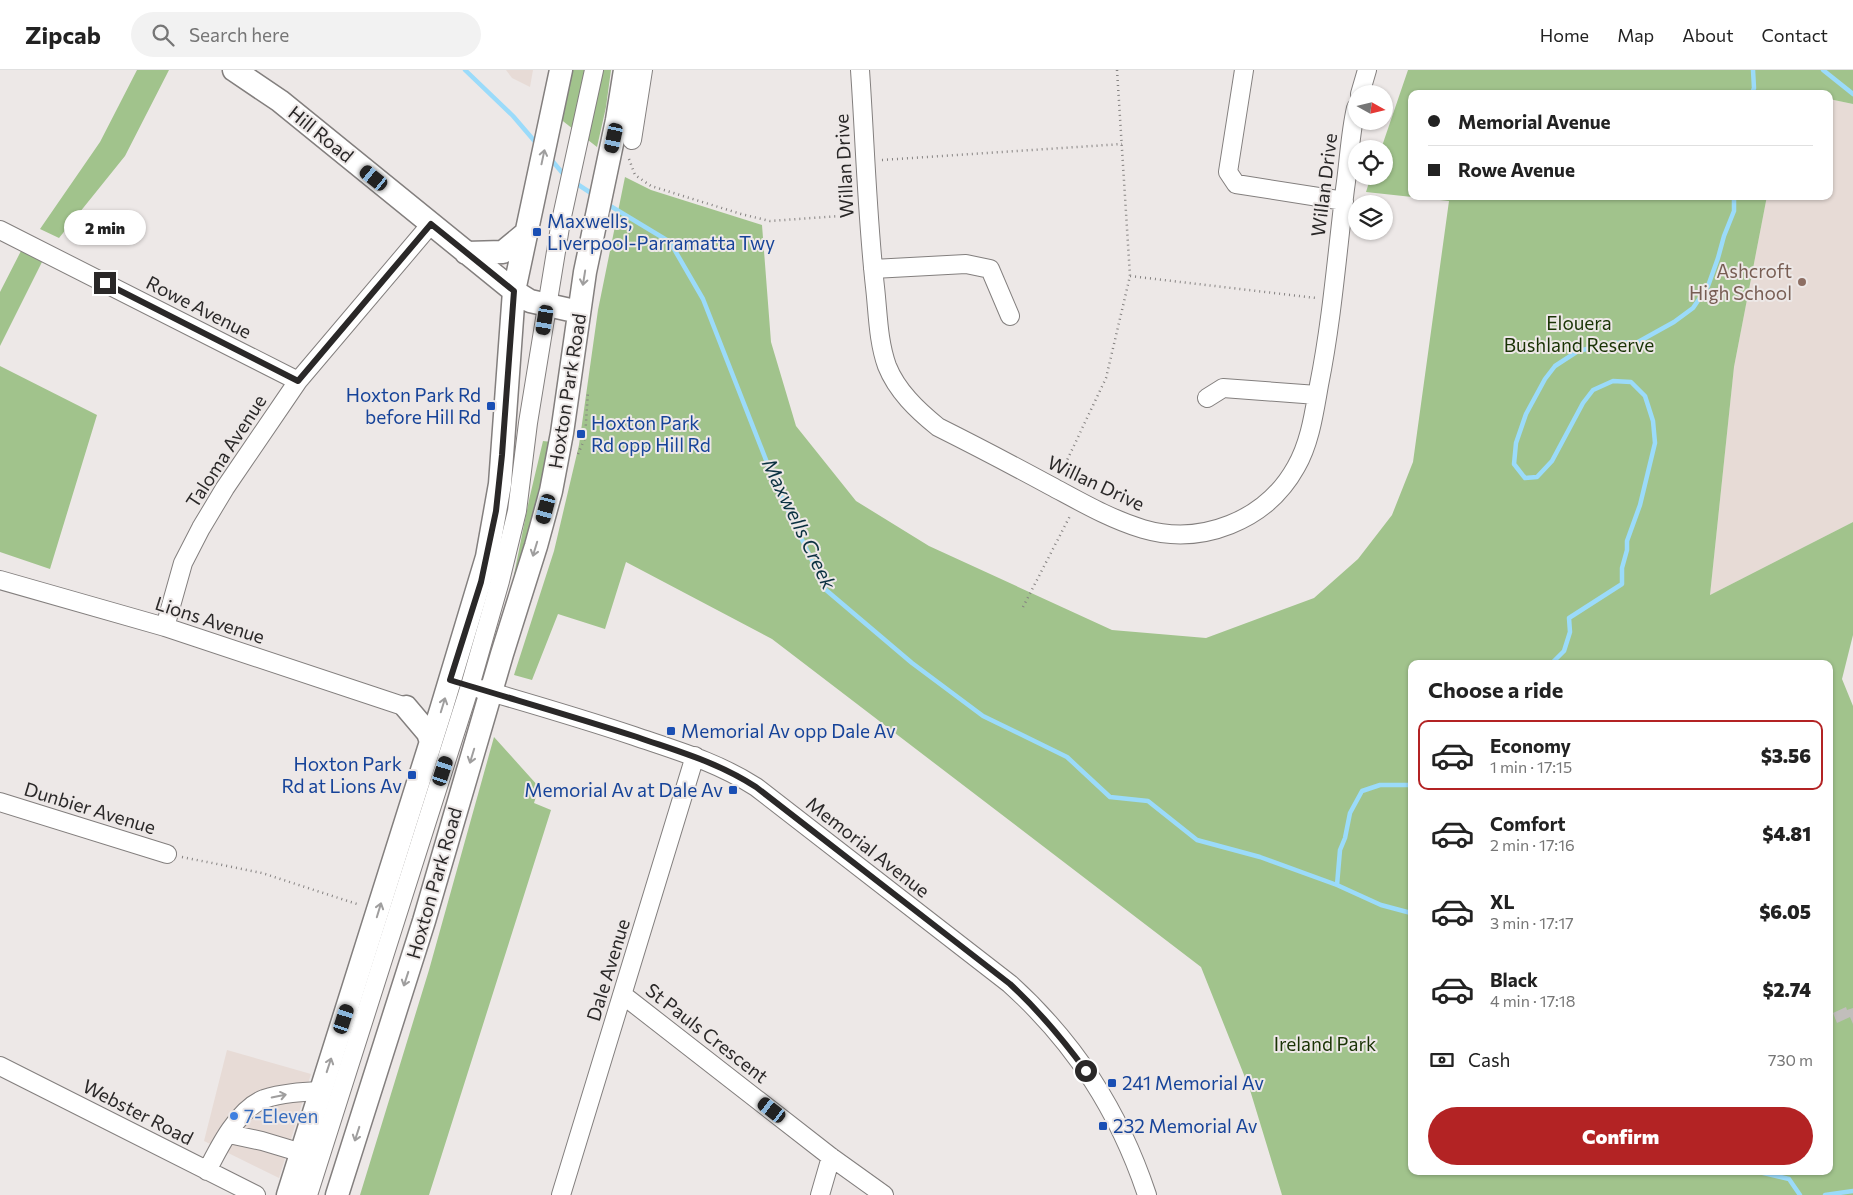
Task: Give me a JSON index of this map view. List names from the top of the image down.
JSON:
{
  "streets": {
    "main road": ["Hill Road", "Hoxton Park Road"],
    "street": [
      "Willan Drive",
      "Rowe Avenue",
      "Taloma Avenue",
      "Lions Avenue",
      "Dunbier Avenue",
      "Memorial Avenue",
      "Dale Avenue",
      "St Pauls Crescent",
      "Webster Road"
    ]
  },
  "crossings": [
    ["Hill Road", "Hoxton Park Road"],
    ["Hill Road", "Taloma Avenue"],
    ["Rowe Avenue", "Taloma Avenue"],
    ["Hoxton Park Road", "Memorial Avenue"],
    ["Taloma Avenue", "Lions Avenue"],
    ["Memorial Avenue", "Dale Avenue"],
    ["Dale Avenue", "St Pauls Crescent"]
  ],
  "water": ["Maxwells Creek"],
  "parks": ["Elouera Bushland Reserve", "Ireland Park"],
  "places": {
    "transit": [
      "Maxwells, Liverpool-Parramatta Twy",
      "Hoxton Park Rd before Hill Rd",
      "Hoxton Park Rd opp Hill Rd",
      "Memorial Av opp Dale Av",
      "Hoxton Park Rd at Lions Av",
      "Memorial Av at Dale Av",
      "241 Memorial Av",
      "232 Memorial Av"
    ],
    "other": ["Ashcroft High School", "7-Eleven"]
  },
  "north": "right",
  "page": {
    "header": "Zipcab",
    "search": "Search here",
    "nav": [
      "Home",
      "Map",
      "About",
      "Contact"
    ],
    "banner": ["Memorial Avenue", "Rowe Avenue"],
    "bubble": "2 min",
    "heading": "Choose a ride",
    "list": [
      {
        "name": "Economy",
        "note": "1 min · 17:15",
        "value": "$3.56"
      },
      {
        "name": "Comfort",
        "note": "2 min · 17:16",
        "value": "$4.81"
      },
      {
        "name": "XL",
        "note": "3 min · 17:17",
        "value": "$6.05"
      },
      {
        "name": "Black",
        "note": "4 min · 17:18",
        "value": "$2.74"
      }
    ],
    "pay": ["Cash", "730 m"],
    "buttons": "Confirm"
  }
}
